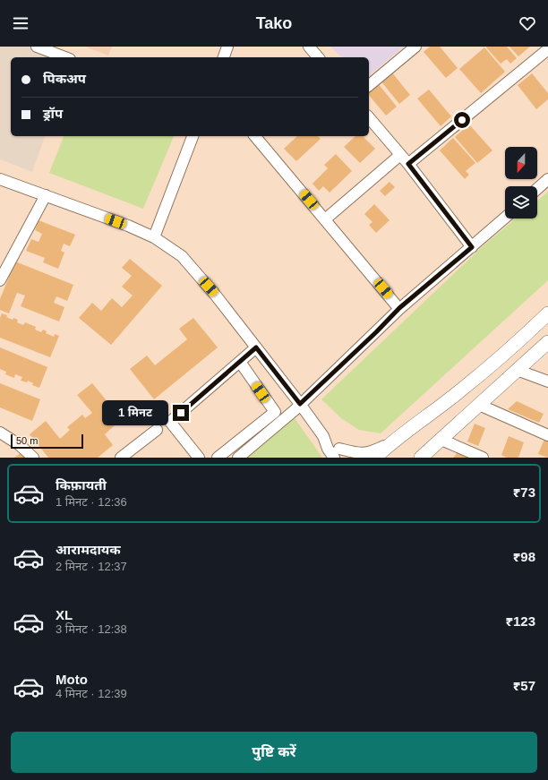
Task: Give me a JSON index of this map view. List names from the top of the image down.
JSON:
{
  "scale_bar": "50 m",
  "north": "bottom",
  "page": {
    "header": "Tako",
    "banner": ["पिकअप", "ड्रॉप"],
    "bubble": "1 मिनट",
    "scale": "50 m",
    "list": [
      {
        "name": "किफ़ायती",
        "note": "1 मिनट · 12:36",
        "value": "₹73"
      },
      {
        "name": "आरामदायक",
        "note": "2 मिनट · 12:37",
        "value": "₹98"
      },
      {
        "name": "XL",
        "note": "3 मिनट · 12:38",
        "value": "₹123"
      },
      {
        "name": "Moto",
        "note": "4 मिनट · 12:39",
        "value": "₹57"
      }
    ],
    "buttons": "पुष्टि करें"
  }
}
